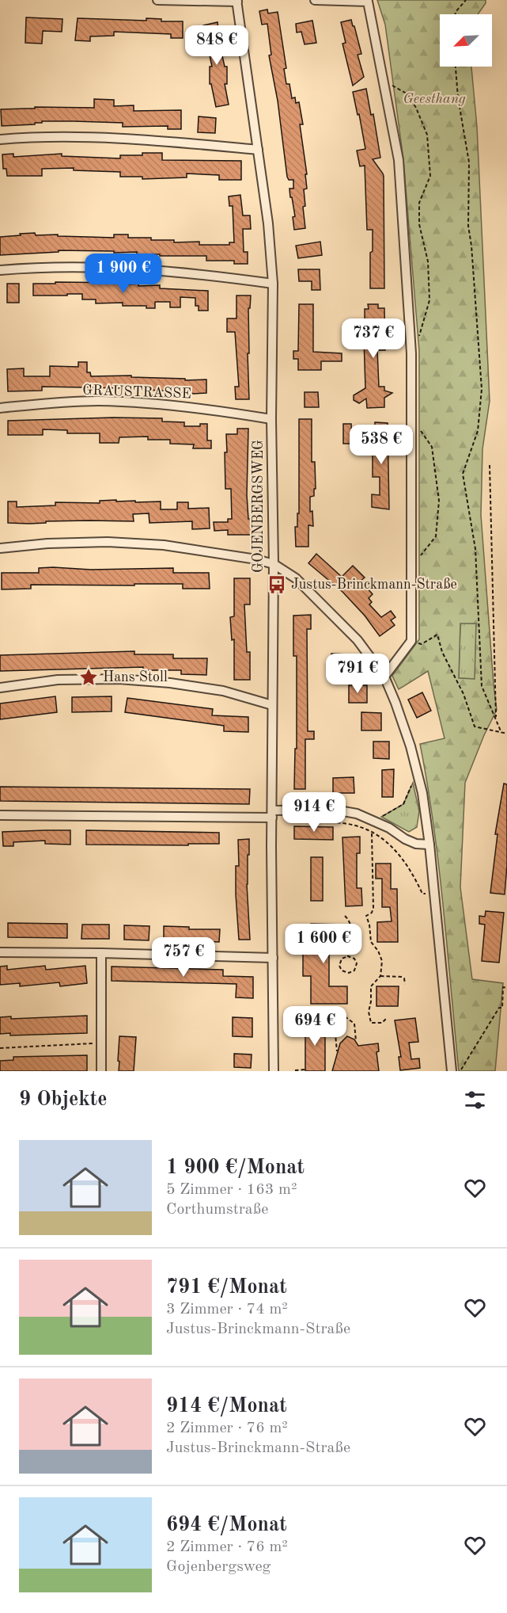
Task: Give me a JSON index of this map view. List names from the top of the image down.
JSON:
{
  "streets": {
    "street": ["GRAUSTRASSE", "GOJENBERGSWEG"]
  },
  "crossings": [
    ["GRAUSTRASSE", "GOJENBERGSWEG"]
  ],
  "parks": ["Geesthang"],
  "places": {
    "bus stop": ["Justus-Brinckmann-Straße"],
    "place": ["Hans Stoll"]
  },
  "north": "bottom left",
  "page": {
    "price": [
      "848 €",
      "1 900 €",
      "737 €",
      "538 €",
      "791 €",
      "914 €",
      "1 600 €",
      "757 €",
      "694 €"
    ],
    "heading": "9 Objekte",
    "list": [
      {
        "name": "1 900 €/Monat",
        "note": "5 Zimmer · 163 m² · Corthumstraße"
      },
      {
        "name": "791 €/Monat",
        "note": "3 Zimmer · 74 m² · Justus-Brinckmann-Straße"
      },
      {
        "name": "914 €/Monat",
        "note": "2 Zimmer · 76 m² · Justus-Brinckmann-Straße"
      },
      {
        "name": "694 €/Monat",
        "note": "2 Zimmer · 76 m² · Gojenbergsweg"
      }
    ]
  }
}
